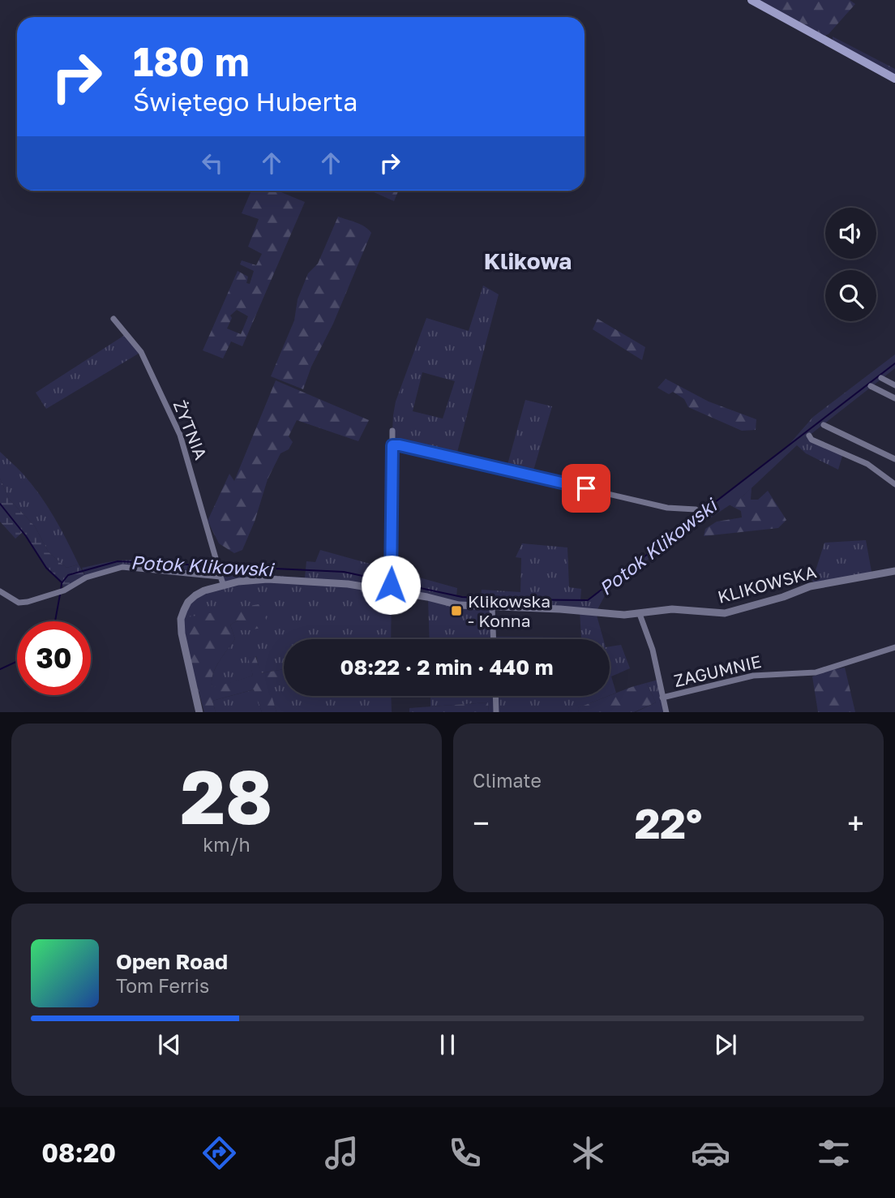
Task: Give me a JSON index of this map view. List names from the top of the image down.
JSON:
{
  "streets": {
    "street": ["ŻYTNIA", "KLIKOWSKA", "ZAGUMNIE"]
  },
  "crossings": [
    ["KLIKOWSKA", "ZAGUMNIE"]
  ],
  "districts": ["Klikowa"],
  "water": ["Potok Klikowski"],
  "places": {
    "transit": ["Klikowska - Konna"]
  },
  "page": {
    "turn": ["180 m", "Świętego Huberta"],
    "limit": "30",
    "trip": "08:22 · 2 min · 440 m",
    "tile": [
      ["28", "km/h"],
      "Climate"
    ],
    "heat": ["−", "22°", "+"],
    "song": ["Open Road", "Tom Ferris"],
    "tabs": "08:20"
  }
}
